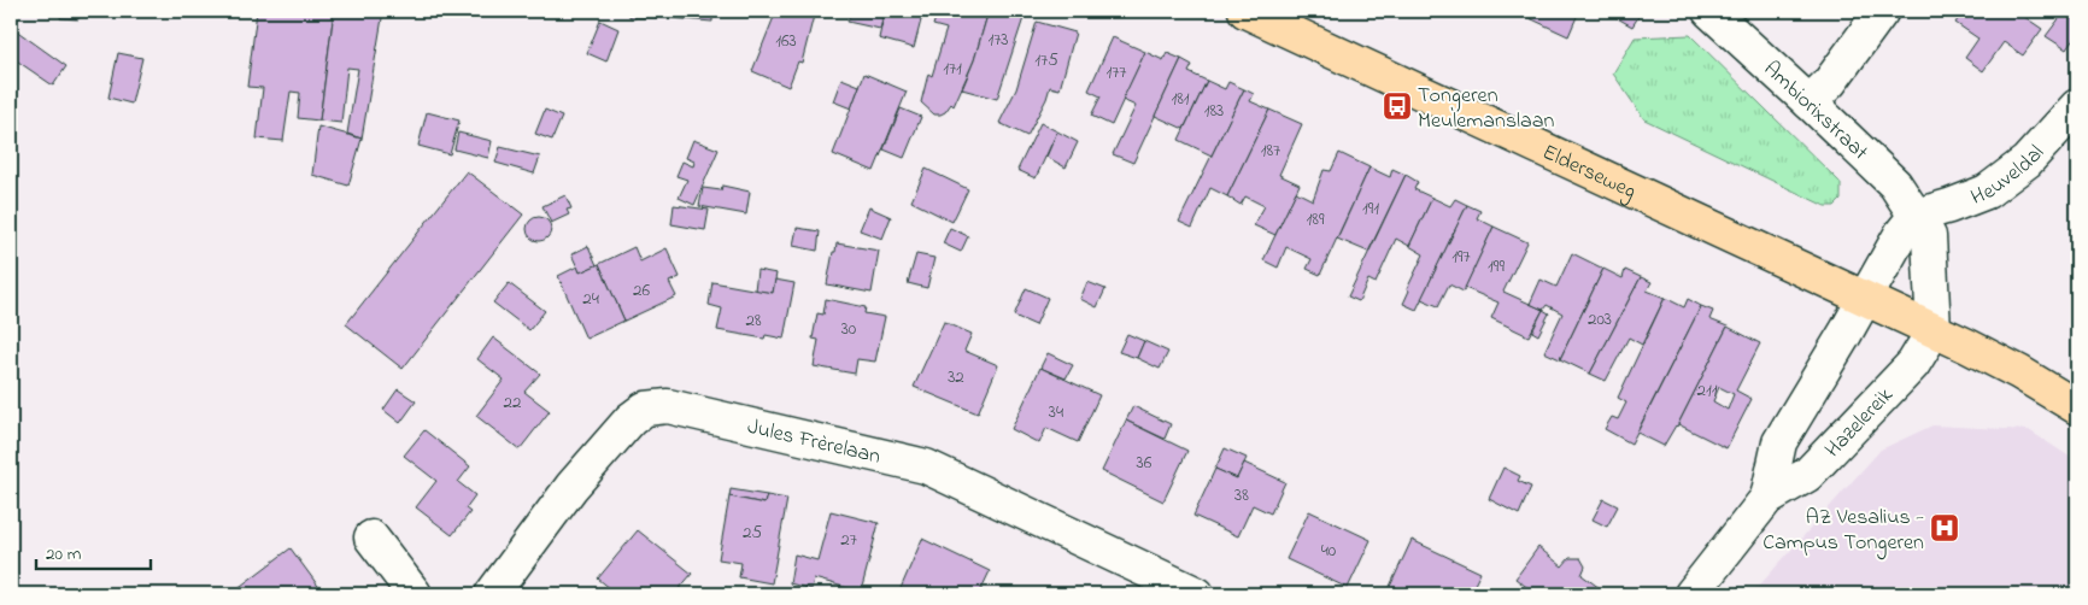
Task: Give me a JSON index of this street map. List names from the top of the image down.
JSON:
{
  "streets": {
    "main road": ["Elderseweg"],
    "street": [
      "Ambiorixstraat",
      "Heuveldal",
      "Hazelereik",
      "Jules Frèrelaan"
    ]
  },
  "crossings": [
    ["Ambiorixstraat", "Elderseweg"],
    ["Ambiorixstraat", "Heuveldal"],
    ["Ambiorixstraat", "Hazelereik"],
    ["Elderseweg", "Hazelereik"]
  ],
  "places": {
    "bus stop": ["Tongeren Meulemanslaan"],
    "hospital": ["AZ Vesalius - Campus Tongeren"]
  },
  "house_numbers": [
    "173",
    "163",
    "175",
    "171",
    "177",
    "181",
    "183",
    "187",
    "191",
    "189",
    "197",
    "199",
    "26",
    "24",
    "203",
    "28",
    "30",
    "32",
    "211",
    "22",
    "34",
    "36",
    "38",
    "25",
    "27",
    "40"
  ],
  "scale_bar": "20 m"
}
